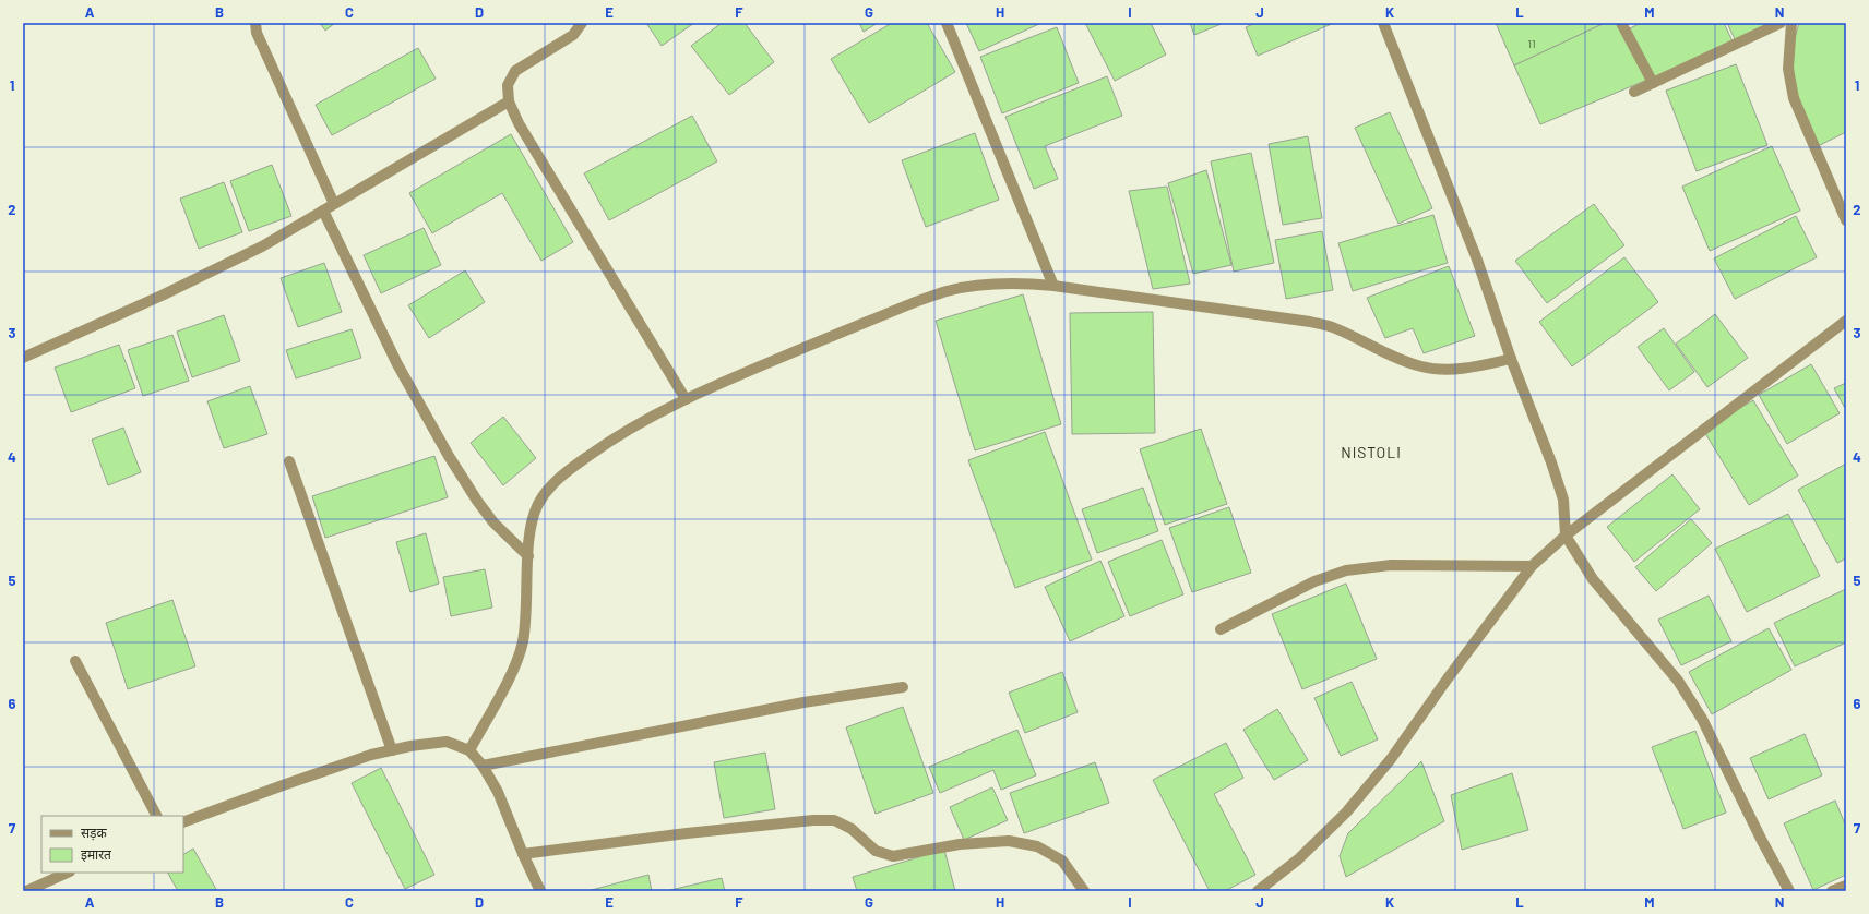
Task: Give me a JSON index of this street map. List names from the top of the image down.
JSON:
{
  "districts": ["NISTOLI"],
  "house_numbers": ["11"],
  "legend": ["सड़क", "इमारत"],
  "grid": {
    "columns": [
      "A",
      "B",
      "C",
      "D",
      "E",
      "F",
      "G",
      "H",
      "I",
      "J",
      "K",
      "L",
      "M",
      "N"
    ],
    "rows": [
      "1",
      "2",
      "3",
      "4",
      "5",
      "6",
      "7"
    ]
  }
}
